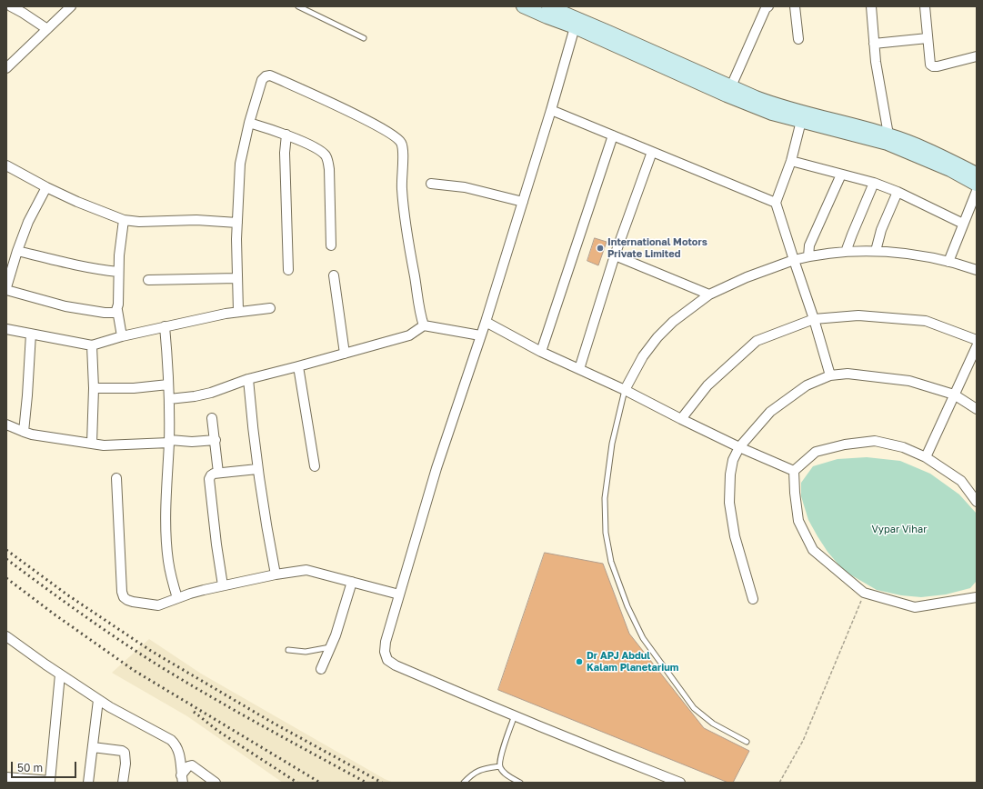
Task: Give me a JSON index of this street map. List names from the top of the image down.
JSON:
{
  "parks": ["Vypar Vihar"],
  "places": ["International Motors Private Limited", "Dr APJ Abdul Kalam Planetarium"],
  "scale_bar": "50 m"
}
